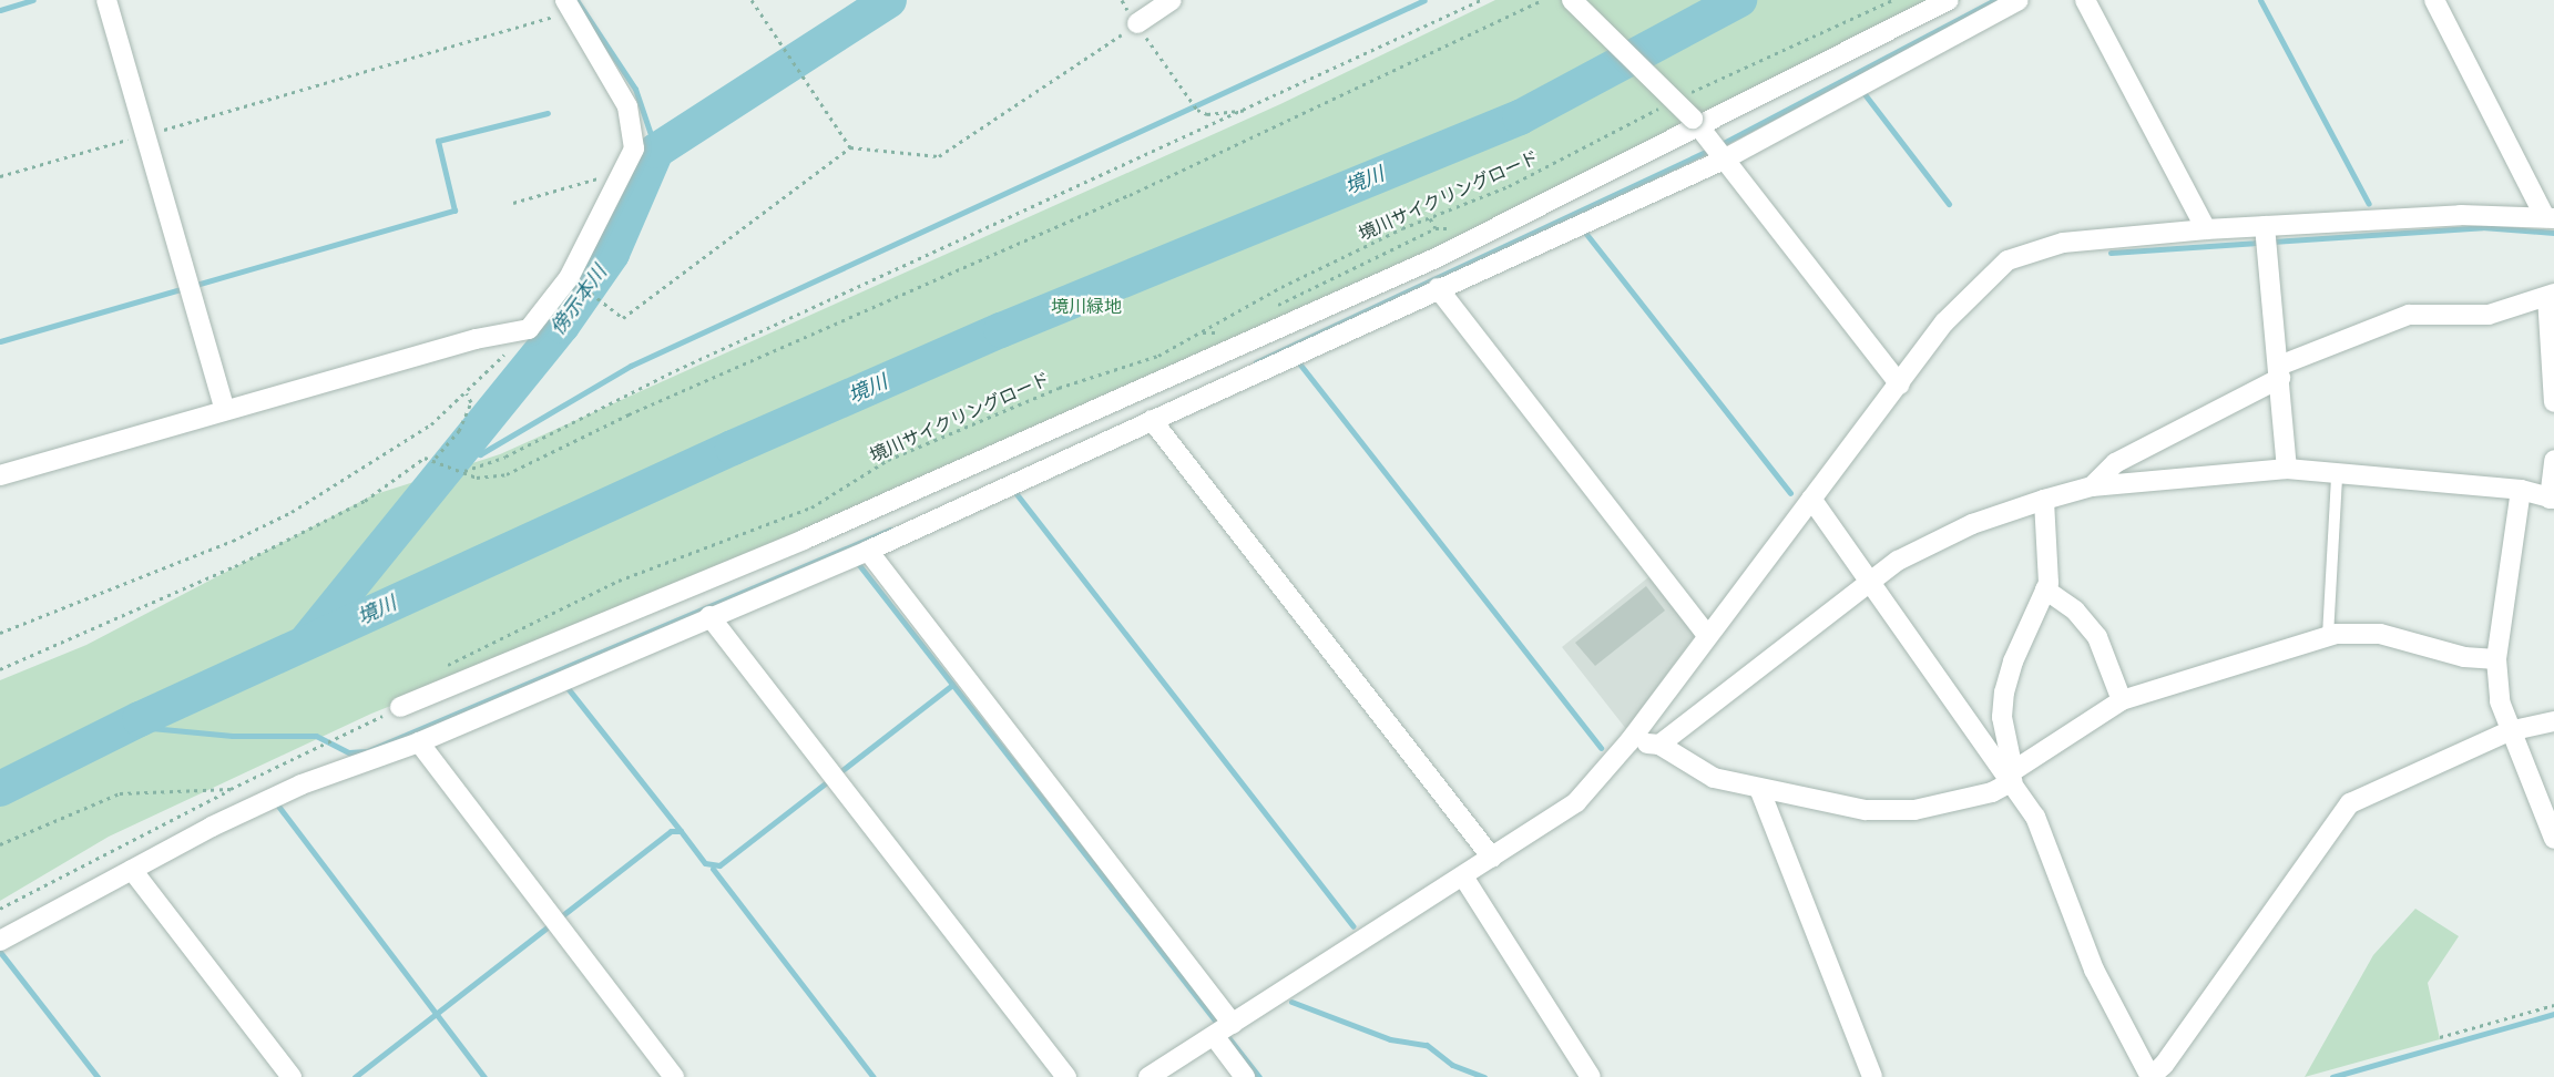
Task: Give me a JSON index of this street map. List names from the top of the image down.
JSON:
{
  "streets": {
    "path": ["境川サイクリングロード"]
  },
  "water": ["境川", "傍示本川"],
  "parks": ["境川緑地"]
}
